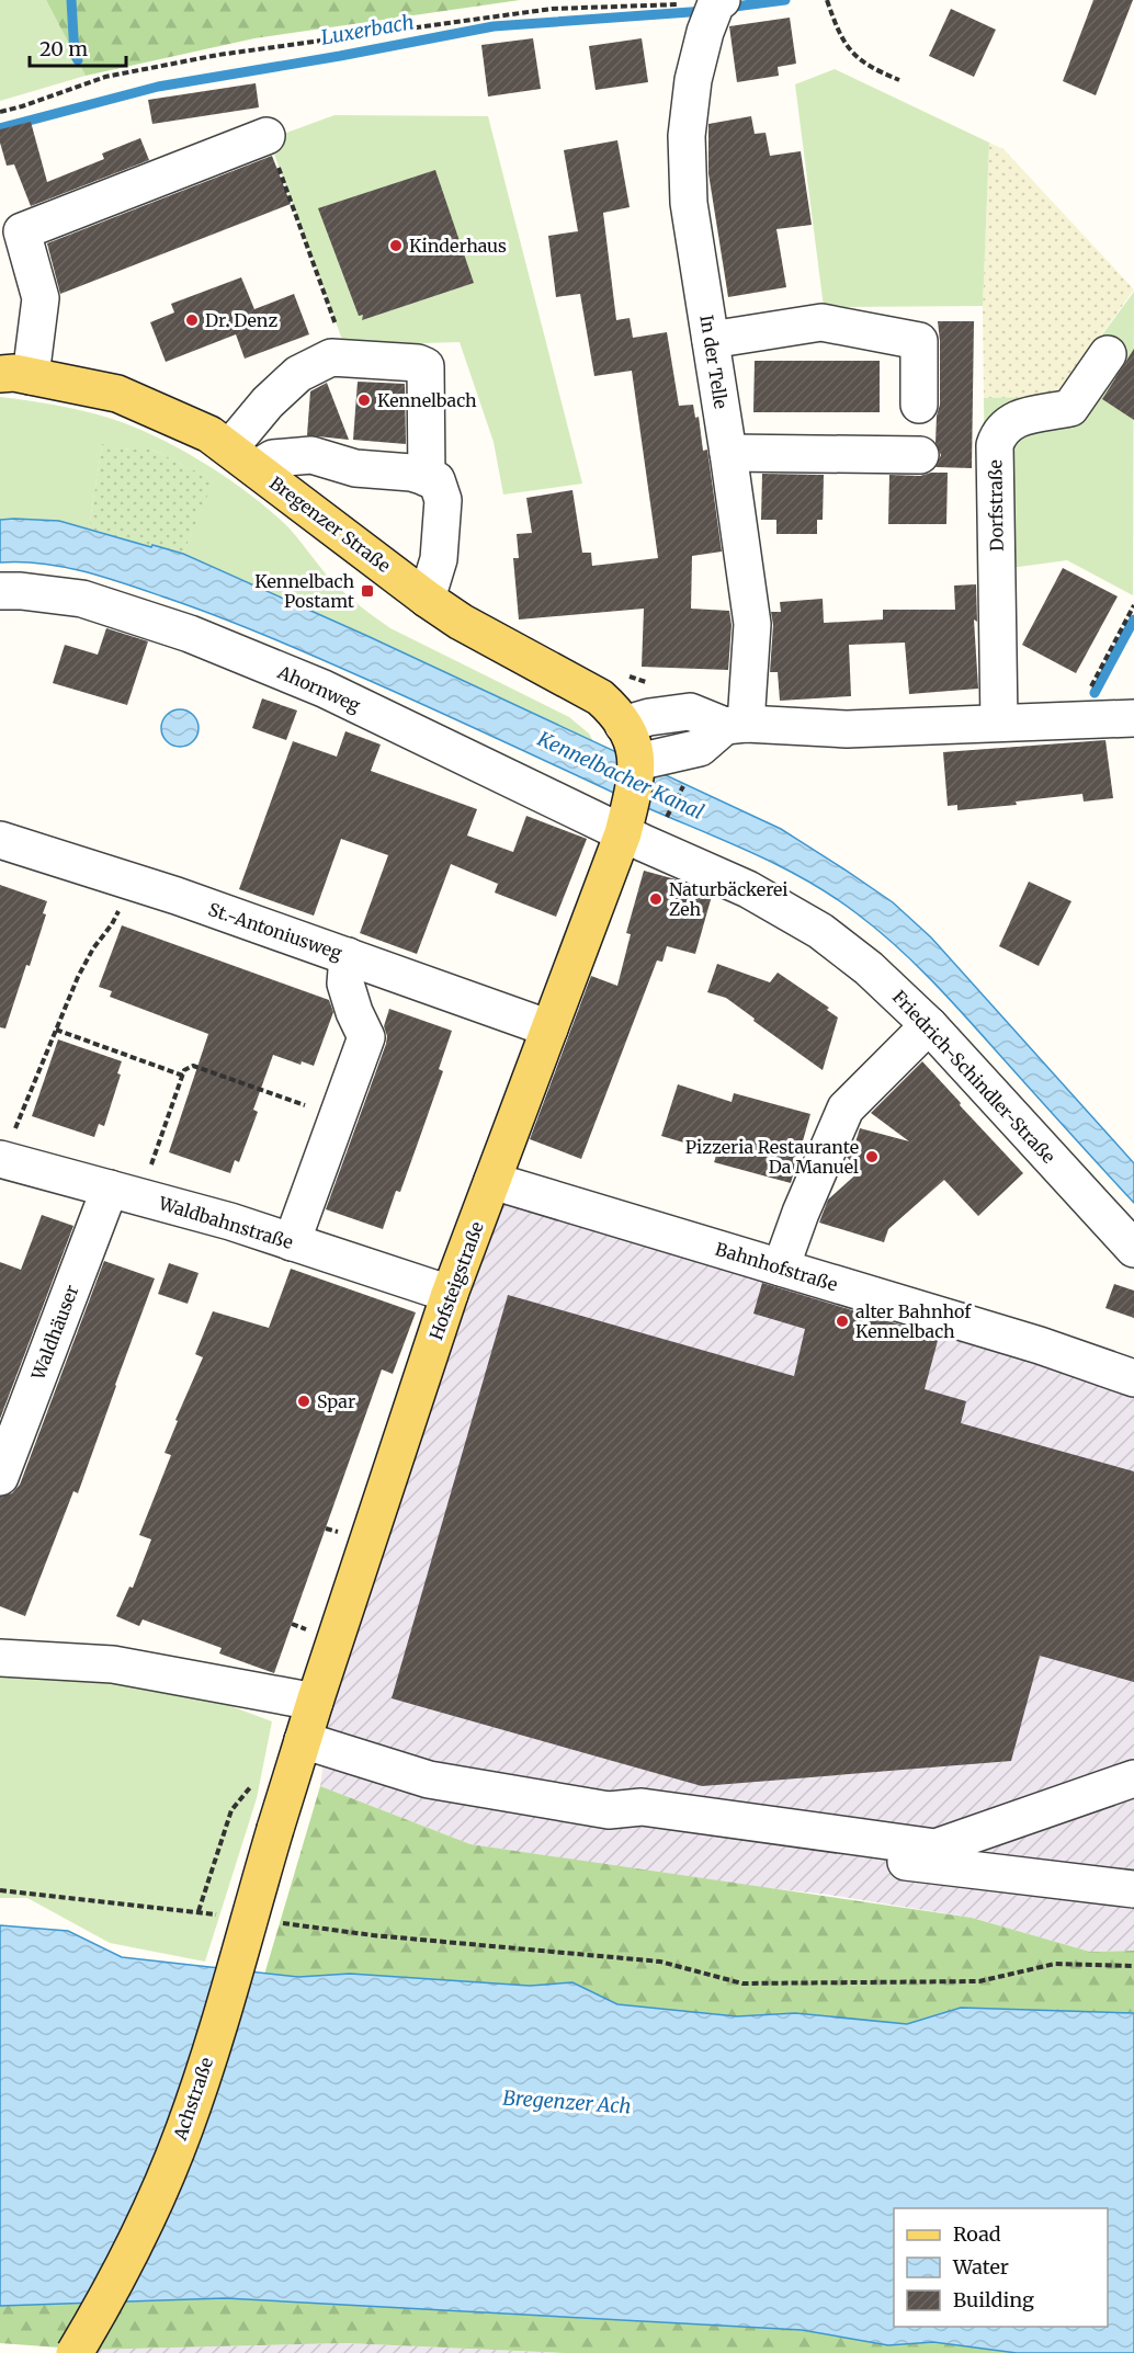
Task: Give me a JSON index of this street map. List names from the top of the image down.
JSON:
{
  "streets": {
    "main road": ["Bregenzer Straße", "Hofsteigstraße", "Achstraße"],
    "street": [
      "In der Telle",
      "Dorfstraße",
      "Ahornweg",
      "St.-Antoniusweg",
      "Friedrich-Schindler-Straße",
      "Waldbahnstraße",
      "Bahnhofstraße",
      "Waldhäuser"
    ]
  },
  "crossings": [
    ["Bregenzer Straße", "Hofsteigstraße"],
    ["Ahornweg", "Friedrich-Schindler-Straße"],
    ["Ahornweg", "Hofsteigstraße"],
    ["St.-Antoniusweg", "Hofsteigstraße"],
    ["Friedrich-Schindler-Straße", "Hofsteigstraße"],
    ["Waldbahnstraße", "Hofsteigstraße"],
    ["Waldbahnstraße", "Waldhäuser"],
    ["Bahnhofstraße", "Hofsteigstraße"],
    ["Hofsteigstraße", "Achstraße"]
  ],
  "water": ["Luxerbach", "Kennelbacher Kanal", "Bregenzer Ach"],
  "places": {
    "other": [
      "Kinderhaus",
      "Dr. Denz",
      "Kennelbach",
      "Naturbäckerei Zeh",
      "Pizzeria Restaurante Da Manuel",
      "alter Bahnhof Kennelbach",
      "Spar"
    ],
    "transit": ["Kennelbach Postamt"]
  },
  "legend": ["Road", "Water", "Building"],
  "scale_bar": "20 m"
}
